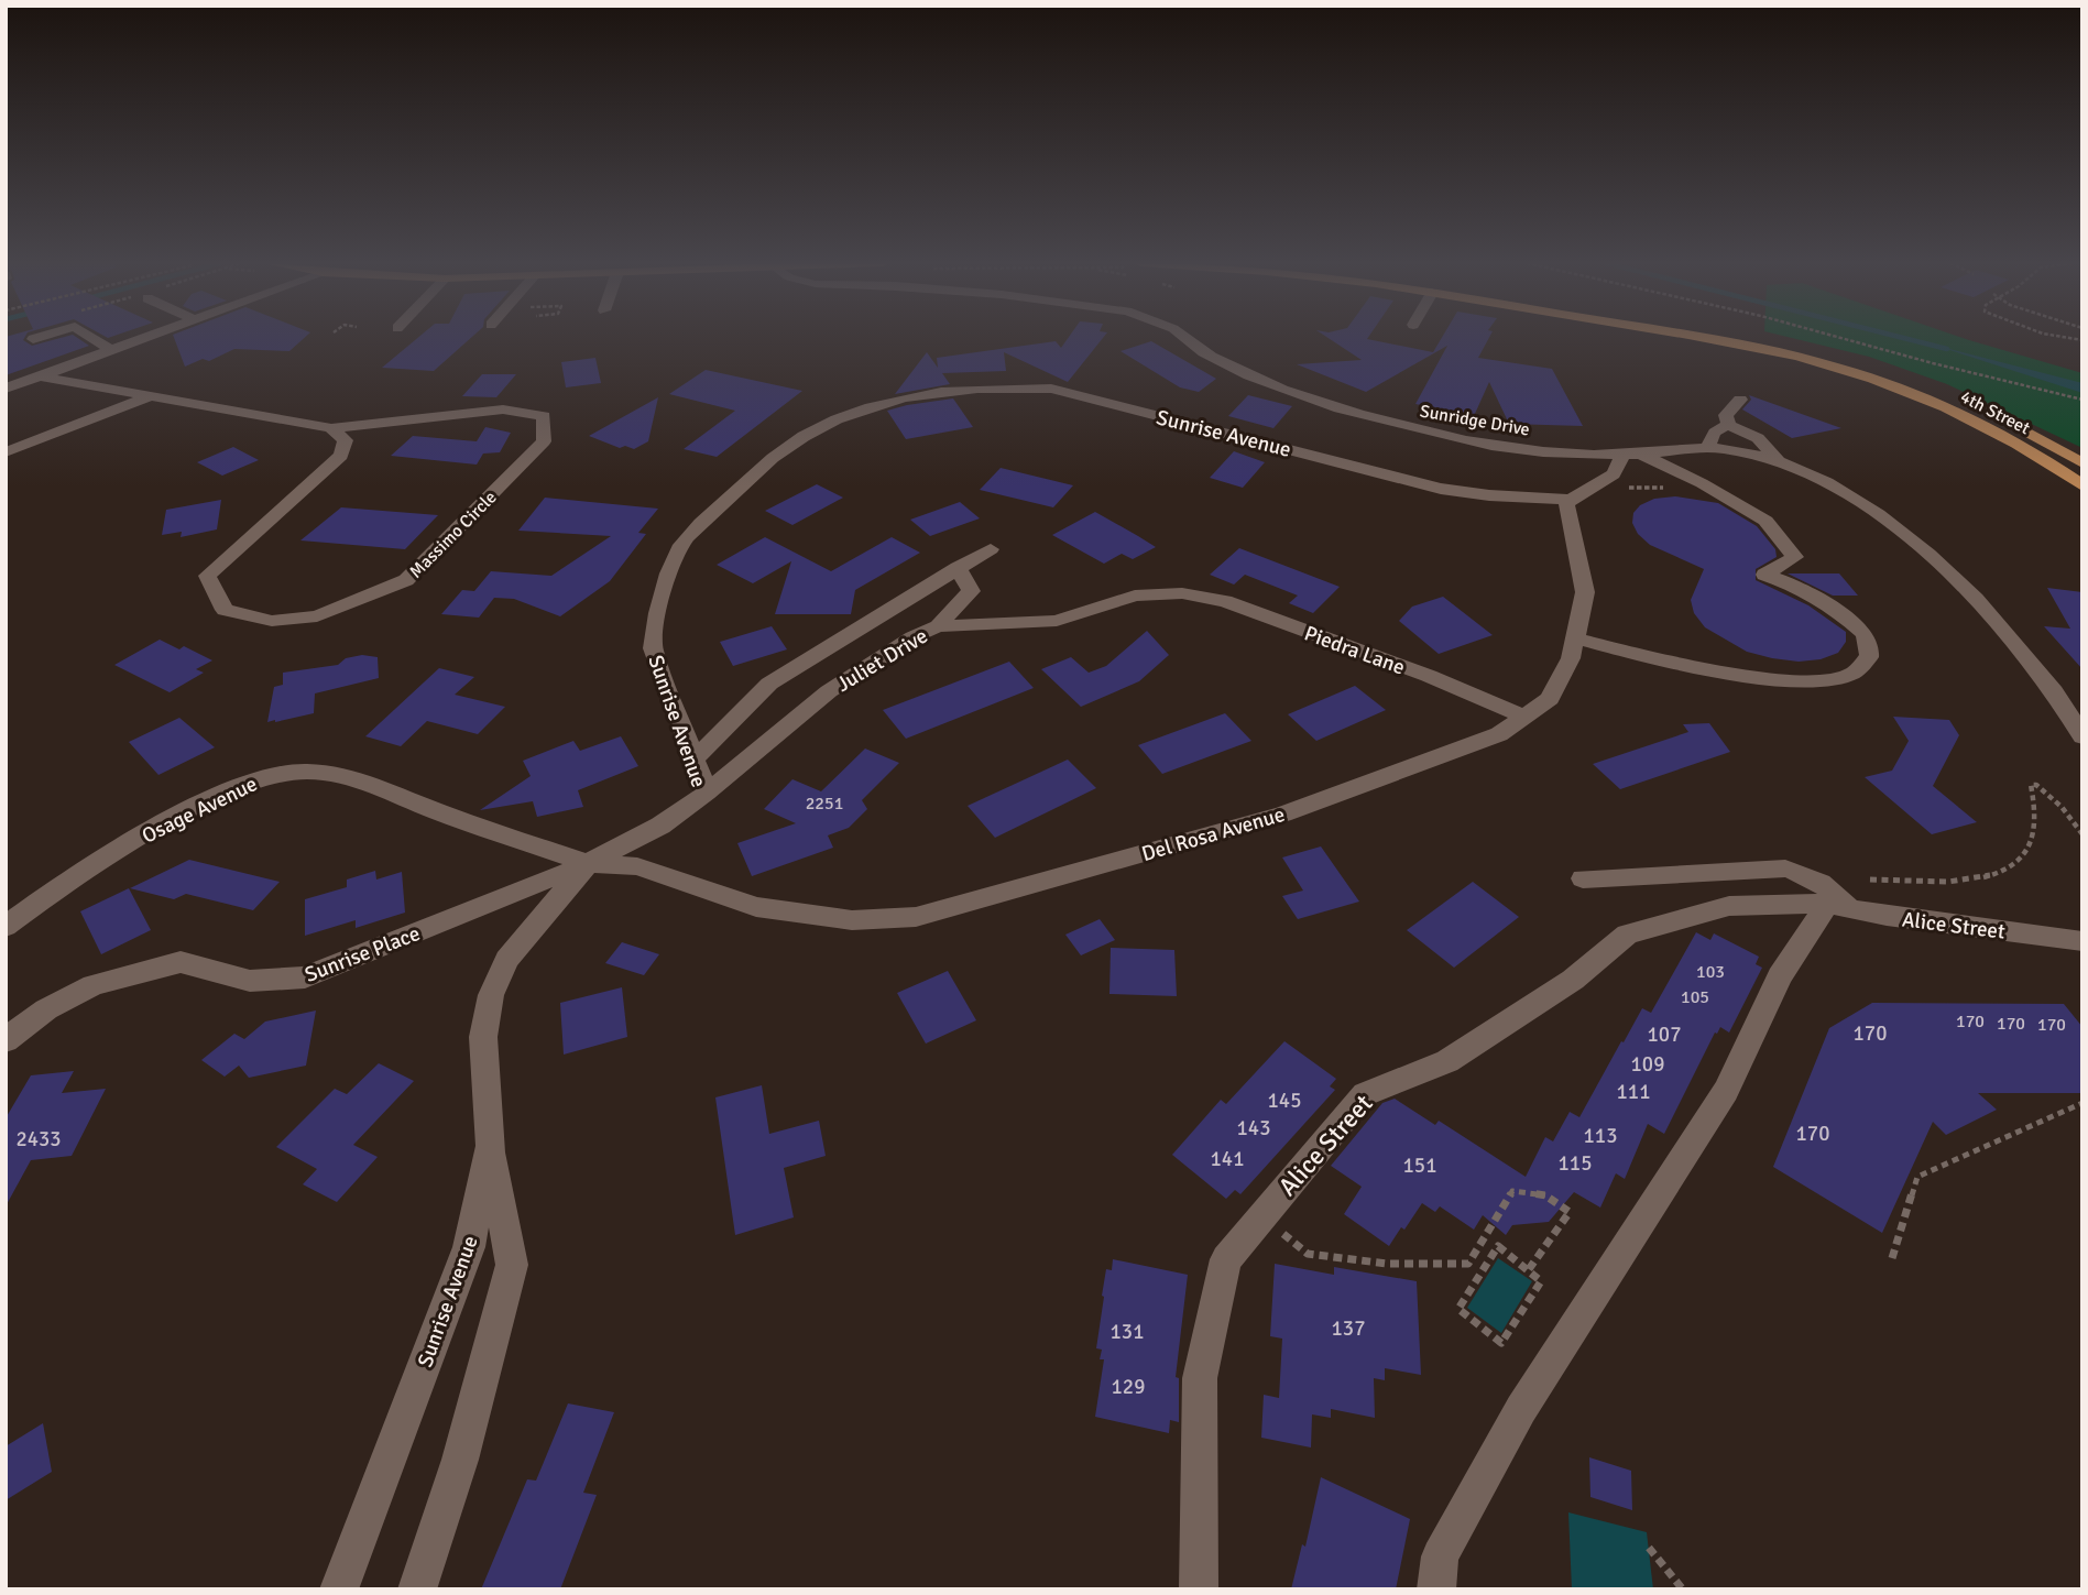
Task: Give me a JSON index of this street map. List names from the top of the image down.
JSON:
{
  "streets": {
    "main road": ["4th Street"],
    "street": [
      "Sunridge Drive",
      "Sunrise Avenue",
      "Massimo Circle",
      "Piedra Lane",
      "Juliet Drive",
      "Osage Avenue",
      "Del Rosa Avenue",
      "Alice Street",
      "Sunrise Place"
    ]
  },
  "crossings": [
    ["Sunrise Avenue", "Juliet Drive"],
    ["Sunrise Avenue", "Osage Avenue"],
    ["Sunrise Avenue", "Del Rosa Avenue"],
    ["Sunrise Avenue", "Sunrise Place"],
    ["Piedra Lane", "Juliet Drive"],
    ["Piedra Lane", "Del Rosa Avenue"],
    ["Osage Avenue", "Del Rosa Avenue"],
    ["Osage Avenue", "Sunrise Place"],
    ["Del Rosa Avenue", "Sunrise Place"]
  ],
  "house_numbers": [
    "2251",
    "103",
    "105",
    "170",
    "170",
    "170",
    "170",
    "107",
    "109",
    "111",
    "145",
    "143",
    "170",
    "113",
    "2433",
    "141",
    "115",
    "151",
    "137",
    "131",
    "129"
  ]
}
